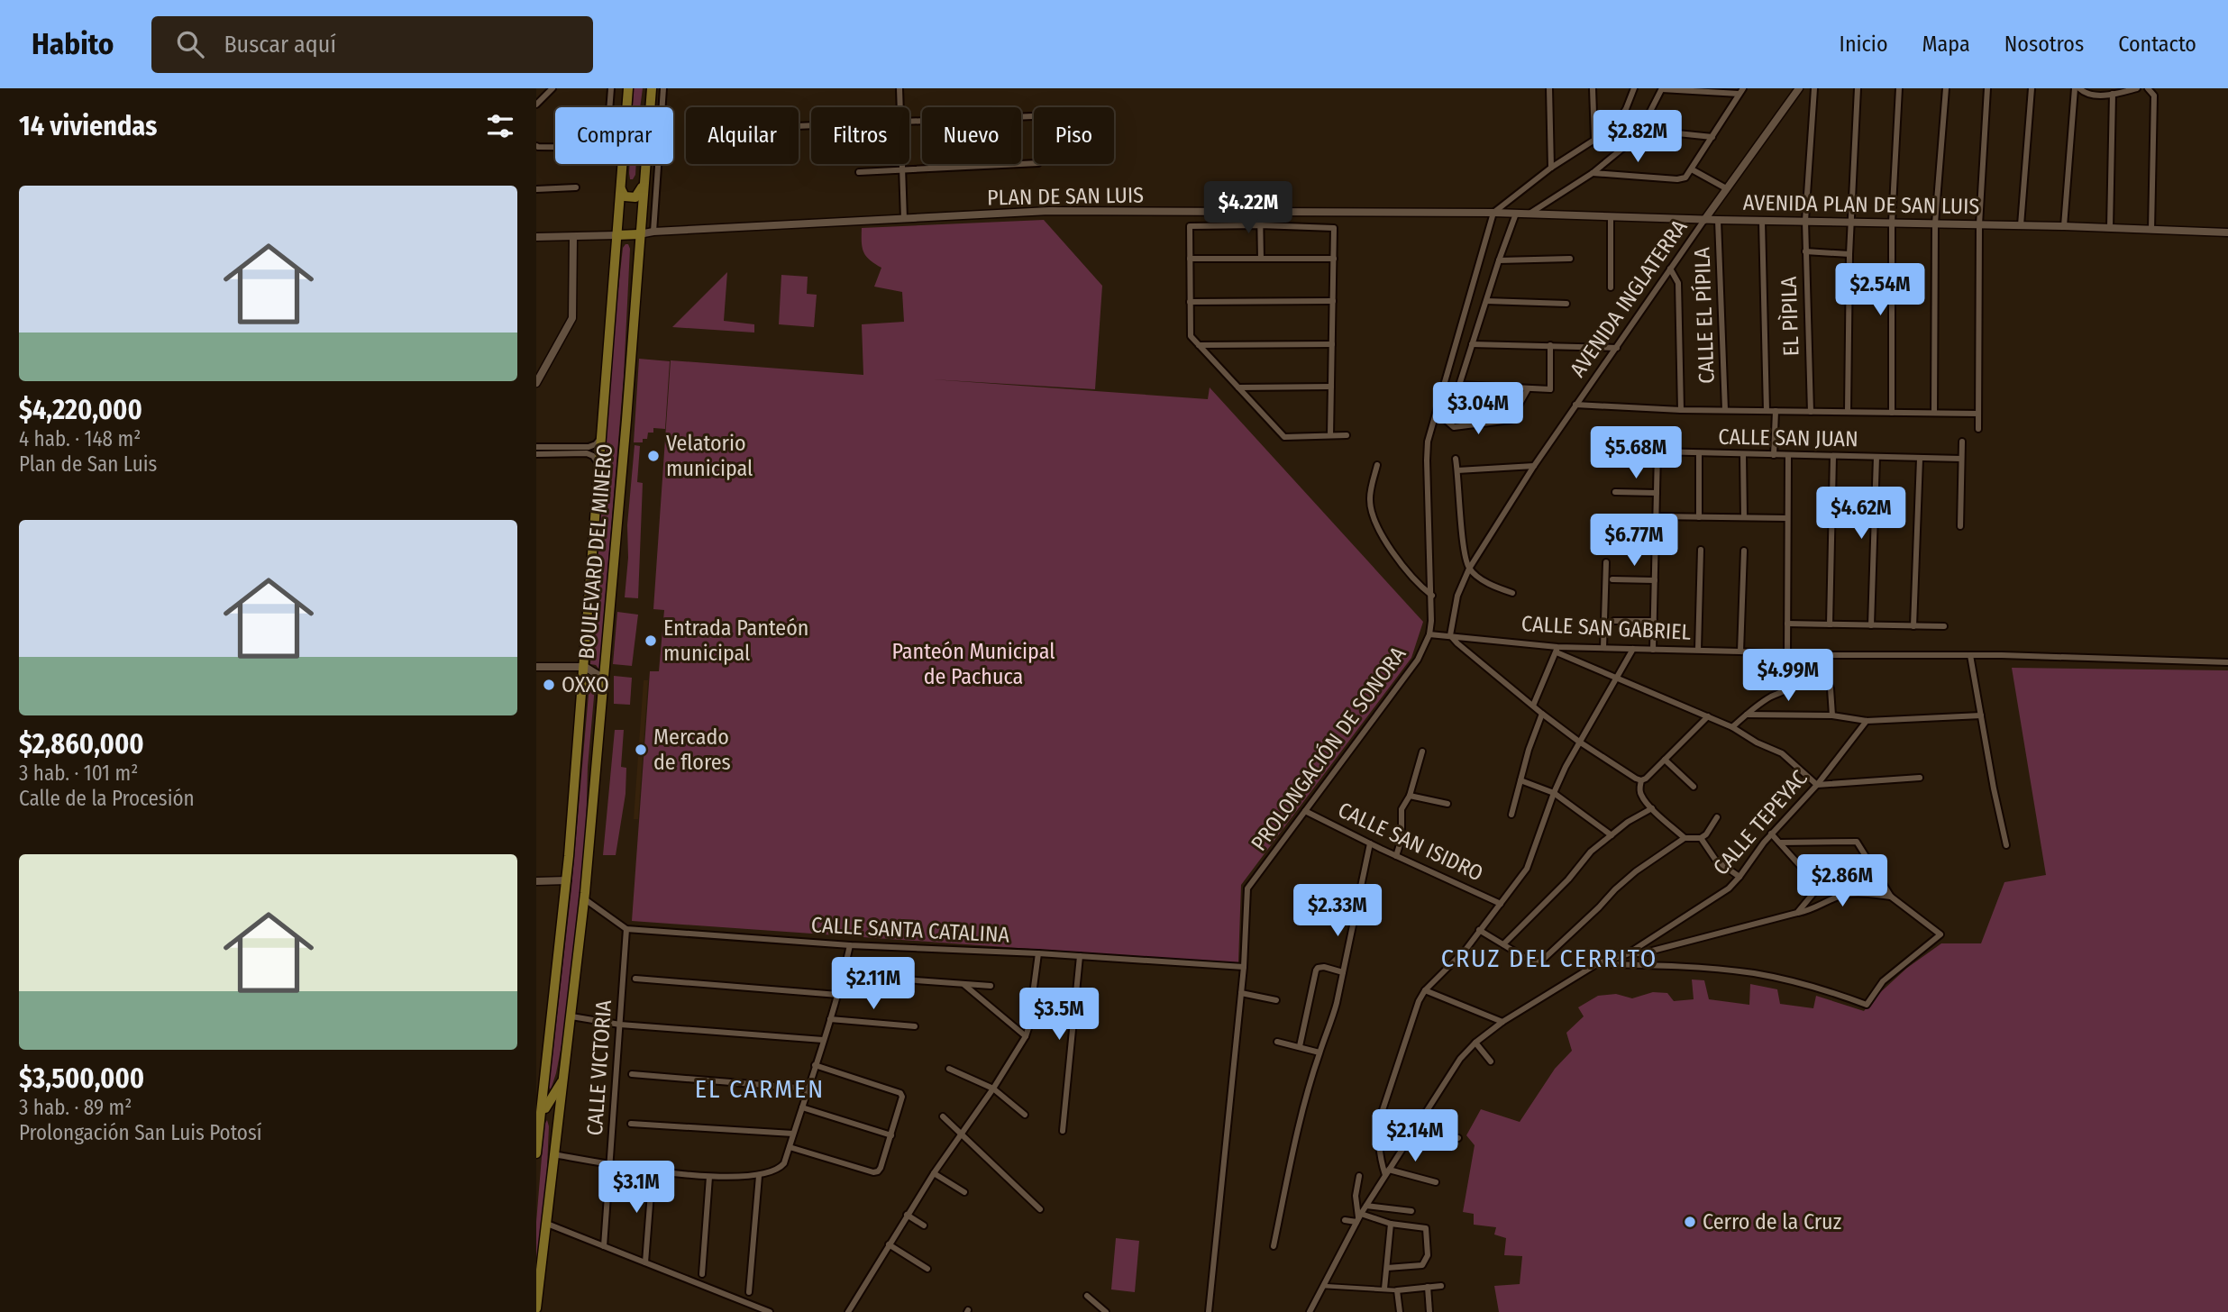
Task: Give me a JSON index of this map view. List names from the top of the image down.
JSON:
{
  "streets": {
    "main road": ["BOULEVARD DEL MINERO"],
    "street": [
      "PLAN DE SAN LUIS",
      "AVENIDA PLAN DE SAN LUIS",
      "AVENIDA INGLATERRA",
      "CALLE EL PÍPILA",
      "EL PÌPILA",
      "CALLE SAN JUAN",
      "CALLE SAN GABRIEL",
      "PROLONGACIÓN DE SONORA",
      "CALLE TEPEYAC",
      "CALLE SAN ISIDRO",
      "CALLE SANTA CATALINA",
      "CALLE VICTORIA"
    ]
  },
  "crossings": [
    ["PLAN DE SAN LUIS", "AVENIDA PLAN DE SAN LUIS"],
    ["PLAN DE SAN LUIS", "BOULEVARD DEL MINERO"],
    ["PLAN DE SAN LUIS", "PROLONGACIÓN DE SONORA"],
    ["AVENIDA PLAN DE SAN LUIS", "AVENIDA INGLATERRA"],
    ["AVENIDA PLAN DE SAN LUIS", "CALLE EL PÍPILA"],
    ["AVENIDA PLAN DE SAN LUIS", "EL PÌPILA"],
    ["AVENIDA PLAN DE SAN LUIS", "PROLONGACIÓN DE SONORA"],
    ["AVENIDA INGLATERRA", "CALLE SAN GABRIEL"],
    ["CALLE SAN GABRIEL", "PROLONGACIÓN DE SONORA"],
    ["PROLONGACIÓN DE SONORA", "CALLE SAN ISIDRO"],
    ["PROLONGACIÓN DE SONORA", "CALLE SANTA CATALINA"],
    ["CALLE SANTA CATALINA", "CALLE VICTORIA"]
  ],
  "districts": ["CRUZ DEL CERRITO", "EL CARMEN"],
  "parks": ["Panteón Municipal de Pachuca"],
  "places": [
    "Velatorio municipal",
    "Entrada Panteón municipal",
    "OXXO",
    "Mercado de flores",
    "Cerro de la Cruz"
  ],
  "page": {
    "header": "Habito",
    "search": "Buscar aquí",
    "nav": [
      "Inicio",
      "Mapa",
      "Nosotros",
      "Contacto"
    ],
    "heading": "14 viviendas",
    "chip": [
      "Comprar",
      "Alquilar",
      "Filtros",
      "Nuevo",
      "Piso"
    ],
    "price": [
      "$2.82M",
      "$4.22M",
      "$2.54M",
      "$3.04M",
      "$5.68M",
      "$4.62M",
      "$6.77M",
      "$4.99M",
      "$2.86M",
      "$2.33M",
      "$2.11M",
      "$3.5M",
      "$2.14M",
      "$3.1M"
    ],
    "list": [
      {
        "name": "$4,220,000",
        "note": "4 hab. · 148 m² · Plan de San Luis"
      },
      {
        "name": "$2,860,000",
        "note": "3 hab. · 101 m² · Calle de la Procesión"
      },
      {
        "name": "$3,500,000",
        "note": "3 hab. · 89 m² · Prolongación San Luis Potosí"
      }
    ]
  }
}
